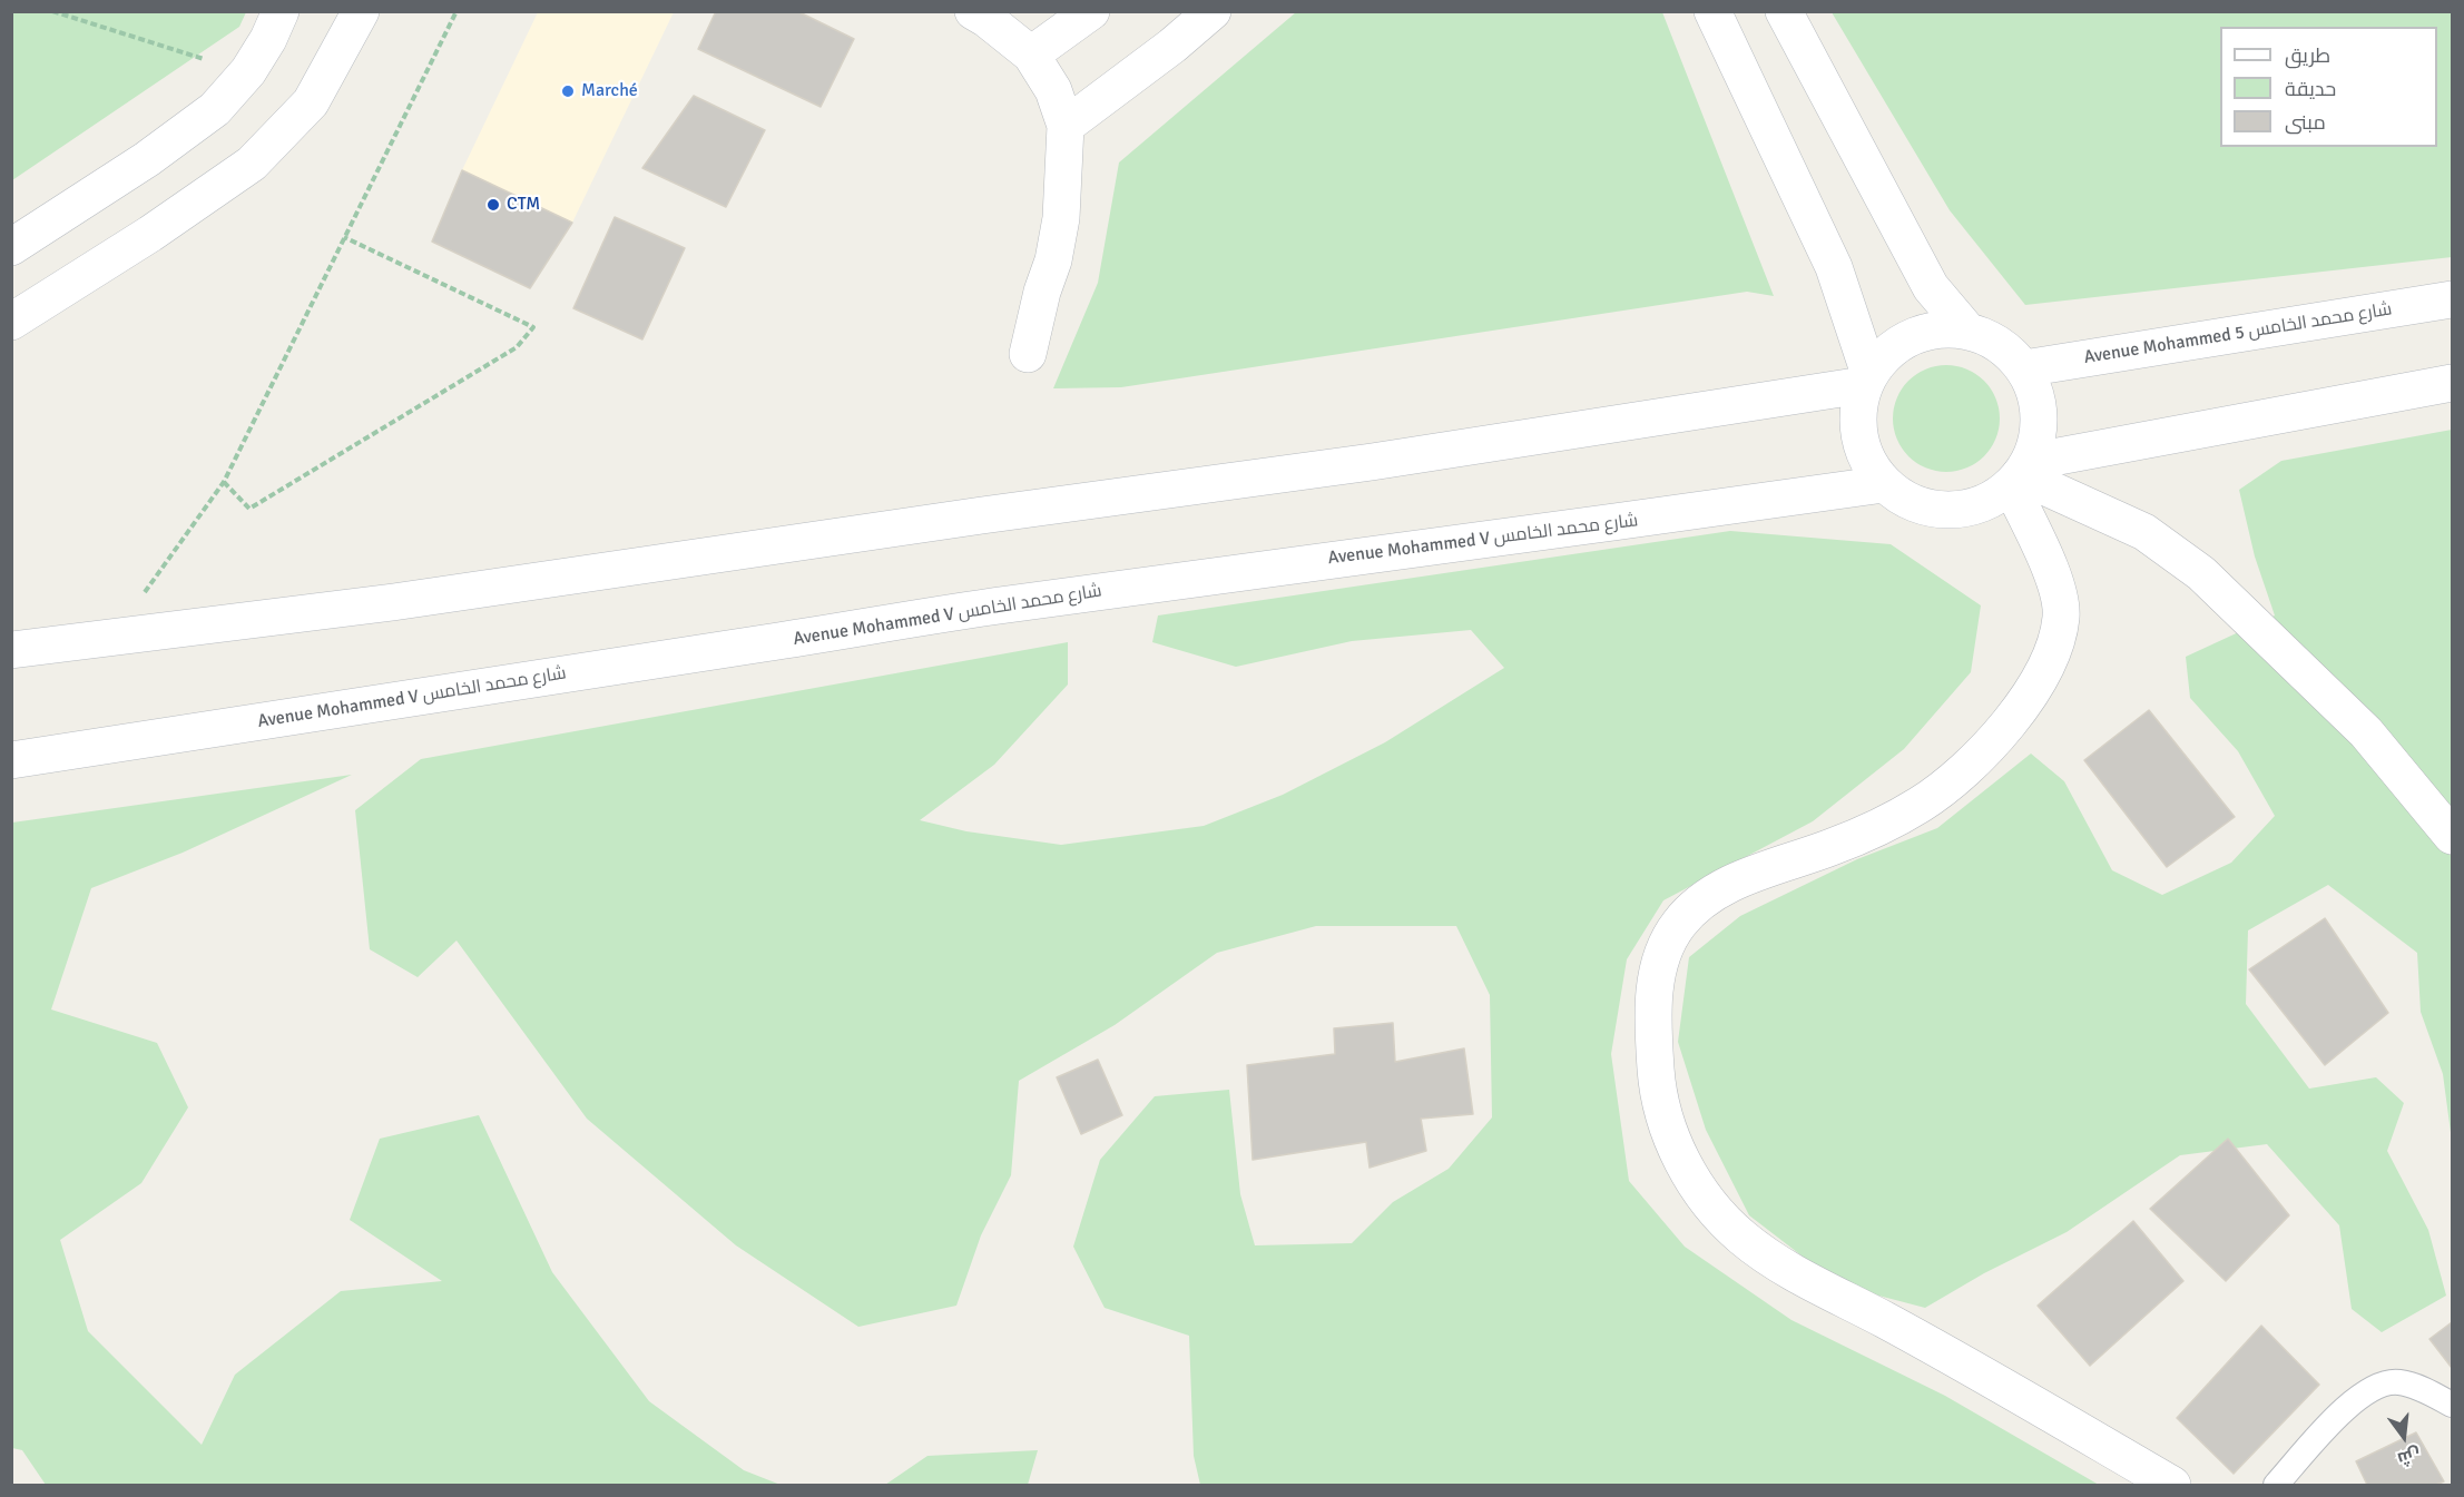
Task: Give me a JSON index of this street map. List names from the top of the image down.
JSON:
{
  "streets": {
    "main road": ["Avenue Mohammed 5 شارع محمد الخامس", "Avenue Mohammed V شارع محمد الخامس"]
  },
  "crossings": [
    ["Avenue Mohammed 5 شارع محمد الخامس", "Avenue Mohammed V شارع محمد الخامس"]
  ],
  "places": ["Marché", "CTM"],
  "legend": ["طريق", "حديقة", "مبنى"],
  "north": "bottom"
}
